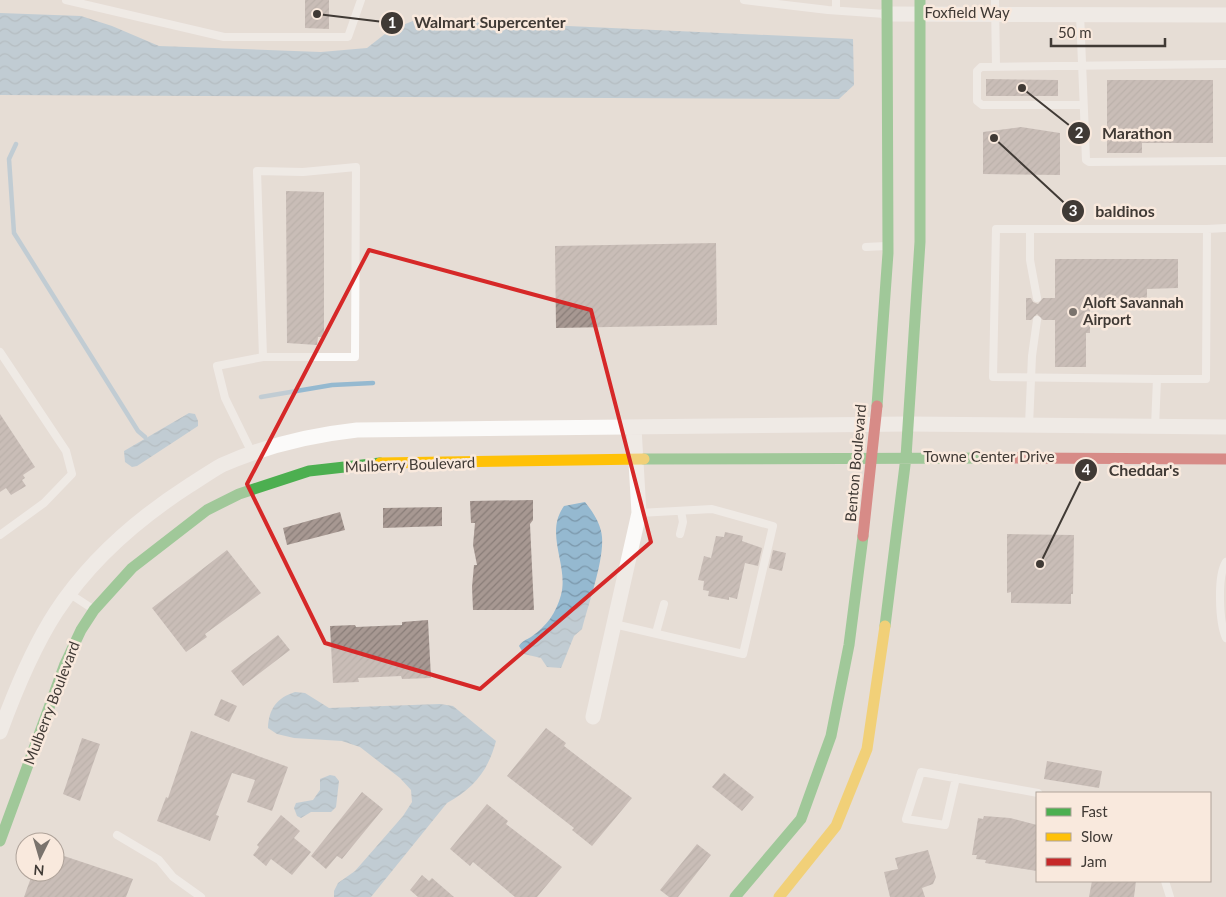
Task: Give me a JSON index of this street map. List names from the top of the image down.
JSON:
{
  "streets": {
    "street": [
      "Foxfield Way",
      "Towne Center Drive",
      "Benton Boulevard",
      "Mulberry Boulevard"
    ]
  },
  "crossings": [
    ["Foxfield Way", "Benton Boulevard"],
    ["Towne Center Drive", "Benton Boulevard"],
    ["Towne Center Drive", "Mulberry Boulevard"],
    ["Benton Boulevard", "Mulberry Boulevard"]
  ],
  "places": [
    "Walmart Supercenter",
    "Marathon",
    "baldinos",
    "Aloft Savannah Airport",
    "Cheddar's"
  ],
  "legend": ["Fast", "Slow", "Jam"],
  "scale_bar": "50 m",
  "north": "bottom"
}
